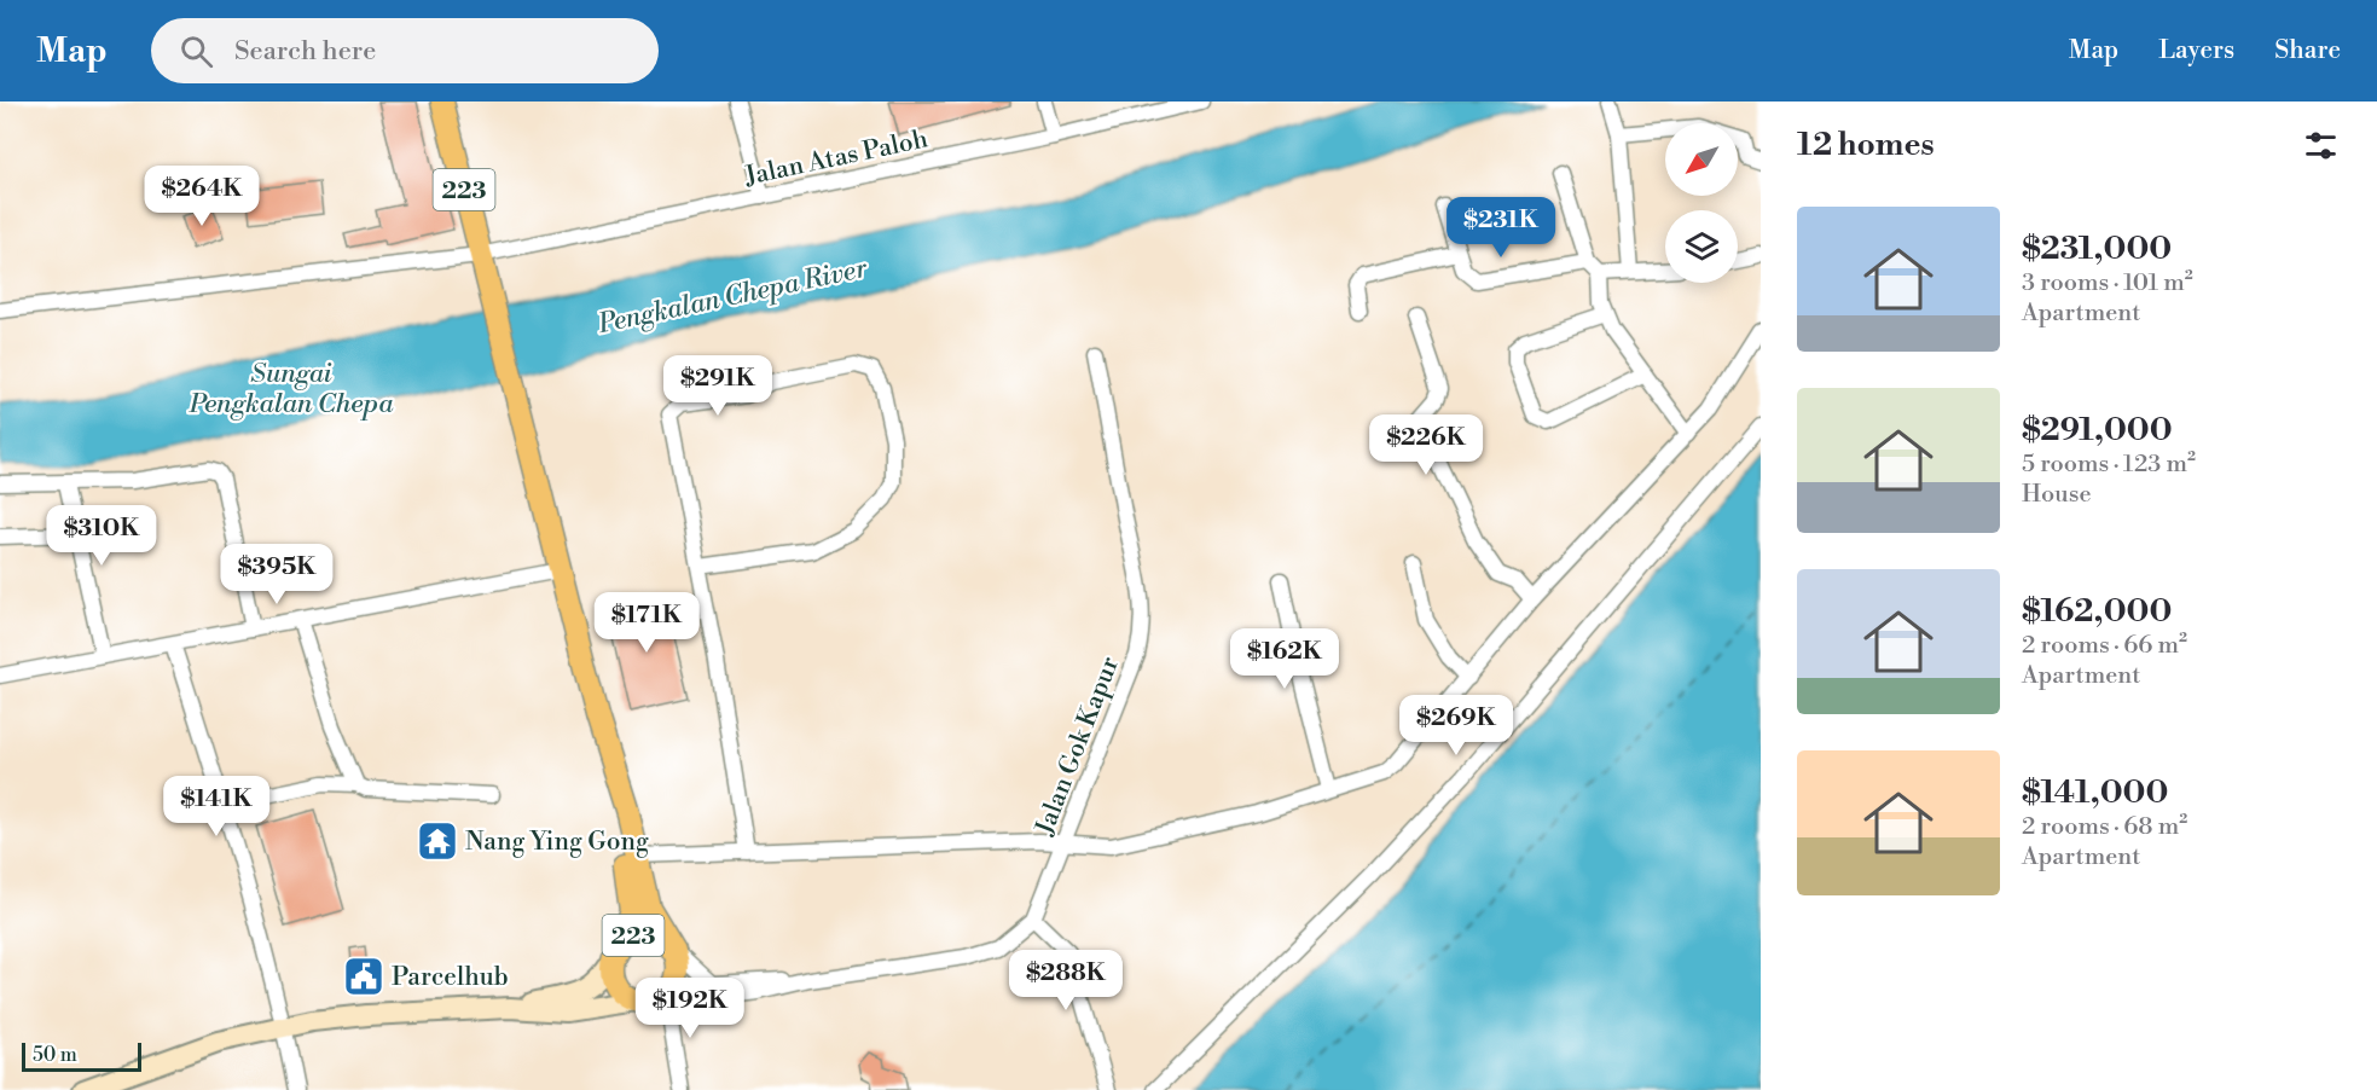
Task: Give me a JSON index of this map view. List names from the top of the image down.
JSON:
{
  "streets": {
    "main road": ["223"],
    "street": ["Jalan Atas Paloh", "Jalan Gok Kapur"]
  },
  "crossings": [
    ["Jalan Atas Paloh", "223"],
    ["223", "Jalan Gok Kapur"]
  ],
  "water": ["Pengkalan Chepa River", "Sungai Pengkalan Chepa"],
  "places": {
    "temple": ["Nang Ying Gong"],
    "public building": ["Parcelhub"]
  },
  "scale_bar": "50 m",
  "north": "bottom left",
  "page": {
    "header": "Map",
    "search": "Search here",
    "nav": ["Map", "Layers", "Share"],
    "heading": "12 homes",
    "price": [
      "$264K",
      "$231K",
      "$291K",
      "$226K",
      "$310K",
      "$395K",
      "$171K",
      "$162K",
      "$269K",
      "$141K",
      "$288K",
      "$192K"
    ],
    "list": [
      {
        "name": "$231,000",
        "note": "3 rooms · 101 m² · Apartment"
      },
      {
        "name": "$291,000",
        "note": "5 rooms · 123 m² · House"
      },
      {
        "name": "$162,000",
        "note": "2 rooms · 66 m² · Apartment"
      },
      {
        "name": "$141,000",
        "note": "2 rooms · 68 m² · Apartment"
      }
    ],
    "scale": "50 m"
  }
}
